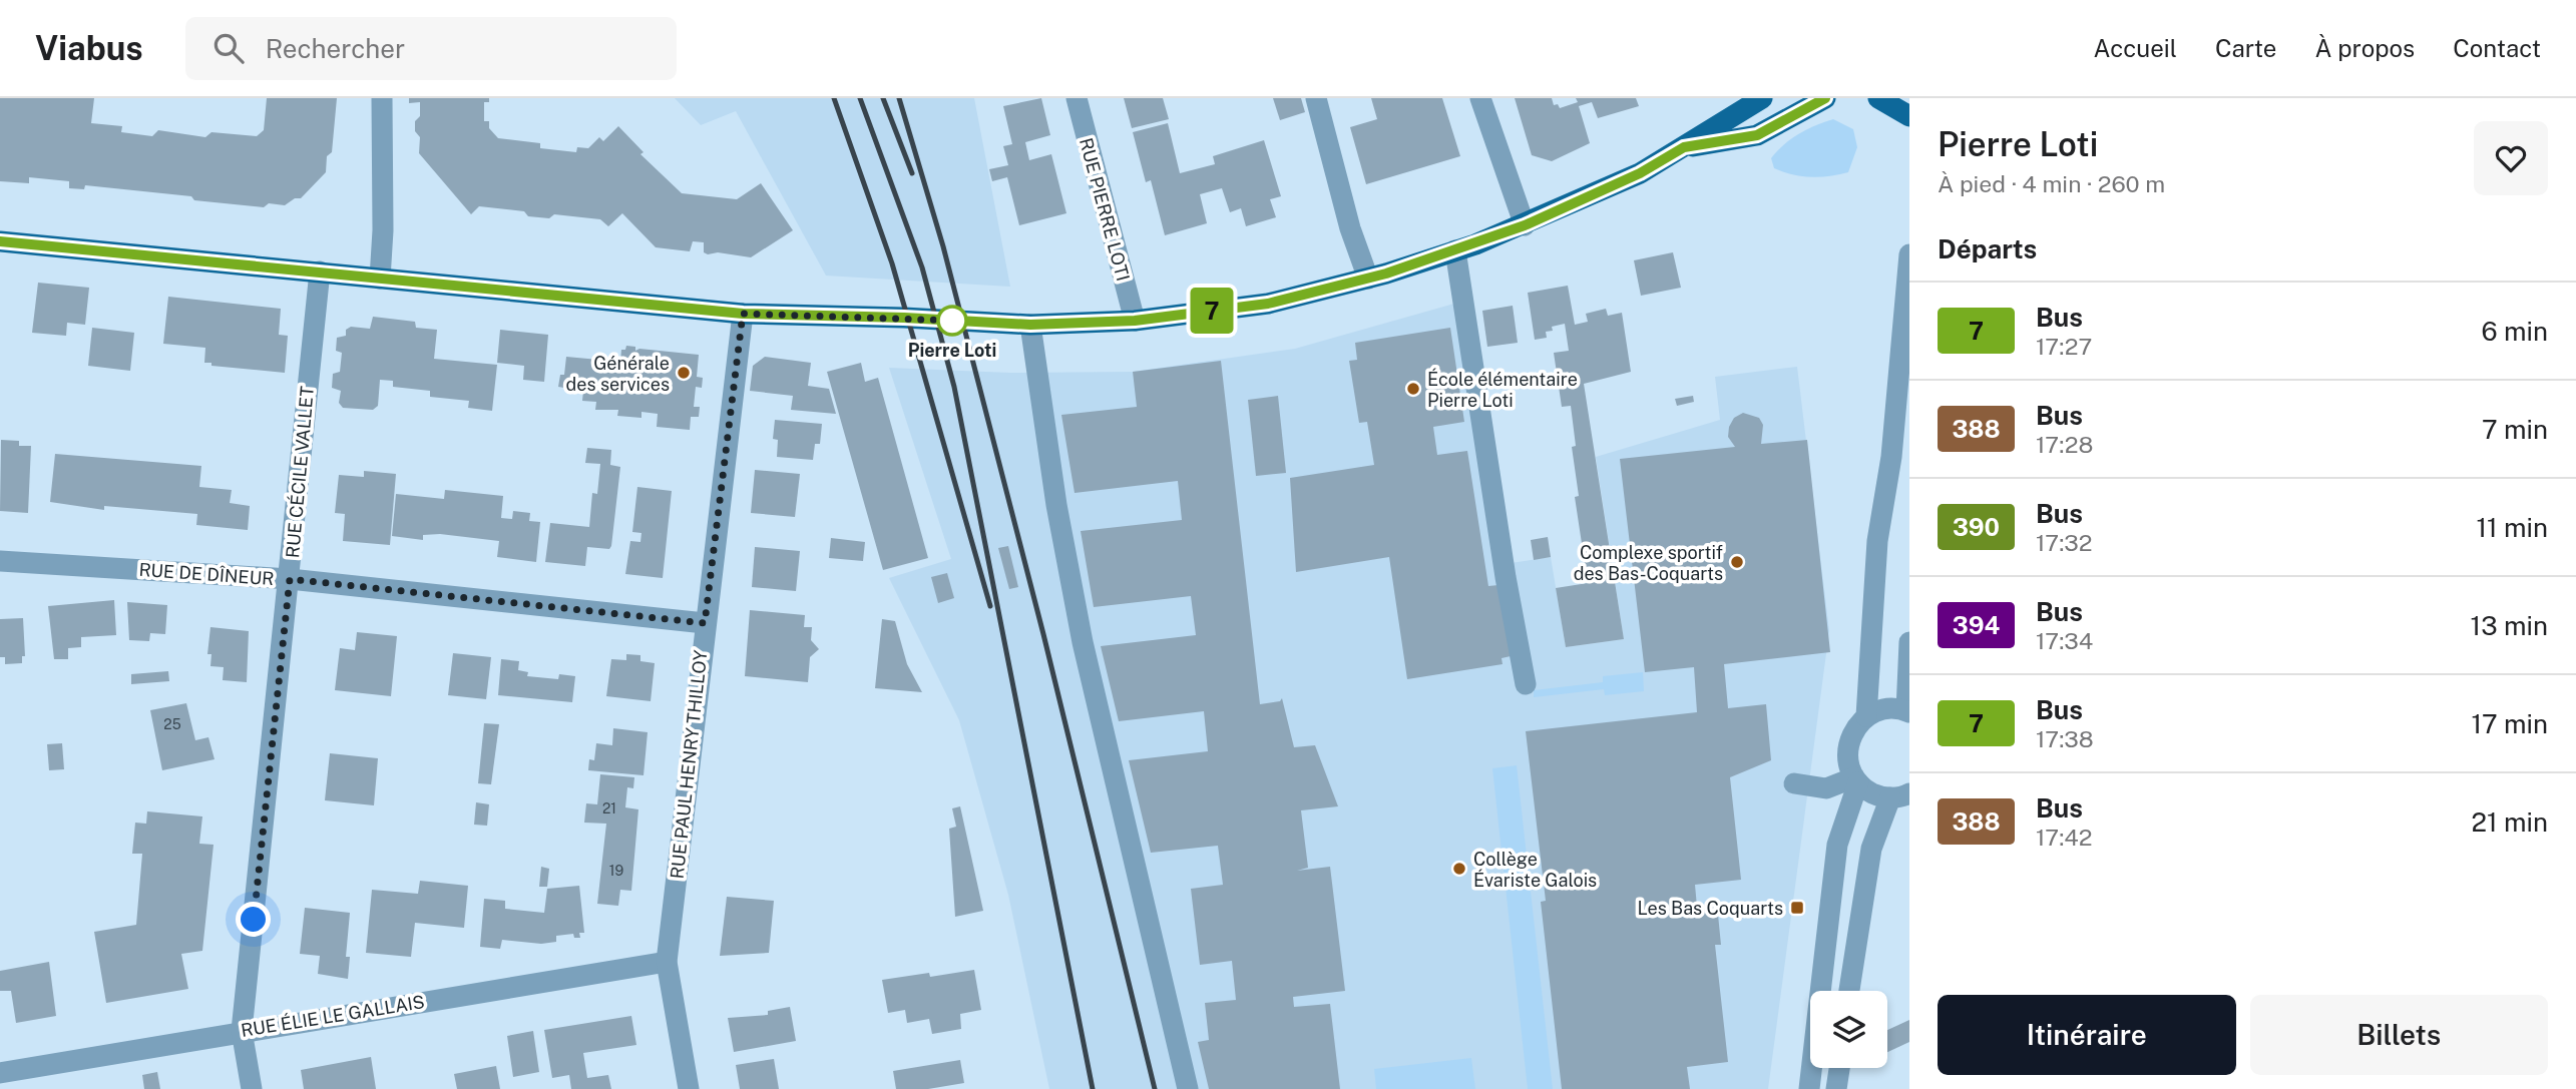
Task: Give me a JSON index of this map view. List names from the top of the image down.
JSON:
{
  "streets": {
    "street": [
      "RUE PIERRE LOTI",
      "RUE CÉCILE VALLET",
      "RUE DE DÎNEUR",
      "RUE PAUL HENRY THILLOY",
      "RUE ÉLIE LE GALLAIS"
    ]
  },
  "crossings": [
    ["RUE CÉCILE VALLET", "RUE DE DÎNEUR"],
    ["RUE CÉCILE VALLET", "RUE ÉLIE LE GALLAIS"],
    ["RUE DE DÎNEUR", "RUE PAUL HENRY THILLOY"],
    ["RUE PAUL HENRY THILLOY", "RUE ÉLIE LE GALLAIS"]
  ],
  "places": {
    "other": [
      "Pierre Loti",
      "Générale des services",
      "École élémentaire Pierre Loti",
      "Complexe sportif des Bas-Coquarts",
      "Collège Évariste Galois"
    ],
    "transit": ["Les Bas Coquarts"]
  },
  "lines": ["bus line 7"],
  "house_numbers": ["25", "21", "19"],
  "page": {
    "header": "Viabus",
    "search": "Rechercher",
    "nav": [
      "Accueil",
      "Carte",
      "À propos",
      "Contact"
    ],
    "on_map": "7",
    "heading": [
      ["Pierre Loti", "À pied · 4 min · 260 m"],
      "Départs"
    ],
    "list": [
      {
        "mark": "7",
        "name": "Bus",
        "note": "17:27",
        "value": "6 min"
      },
      {
        "mark": "388",
        "name": "Bus",
        "note": "17:28",
        "value": "7 min"
      },
      {
        "mark": "390",
        "name": "Bus",
        "note": "17:32",
        "value": "11 min"
      },
      {
        "mark": "394",
        "name": "Bus",
        "note": "17:34",
        "value": "13 min"
      },
      {
        "mark": "7",
        "name": "Bus",
        "note": "17:38",
        "value": "17 min"
      },
      {
        "mark": "388",
        "name": "Bus",
        "note": "17:42",
        "value": "21 min"
      }
    ],
    "buttons": ["Itinéraire", "Billets"]
  }
}
